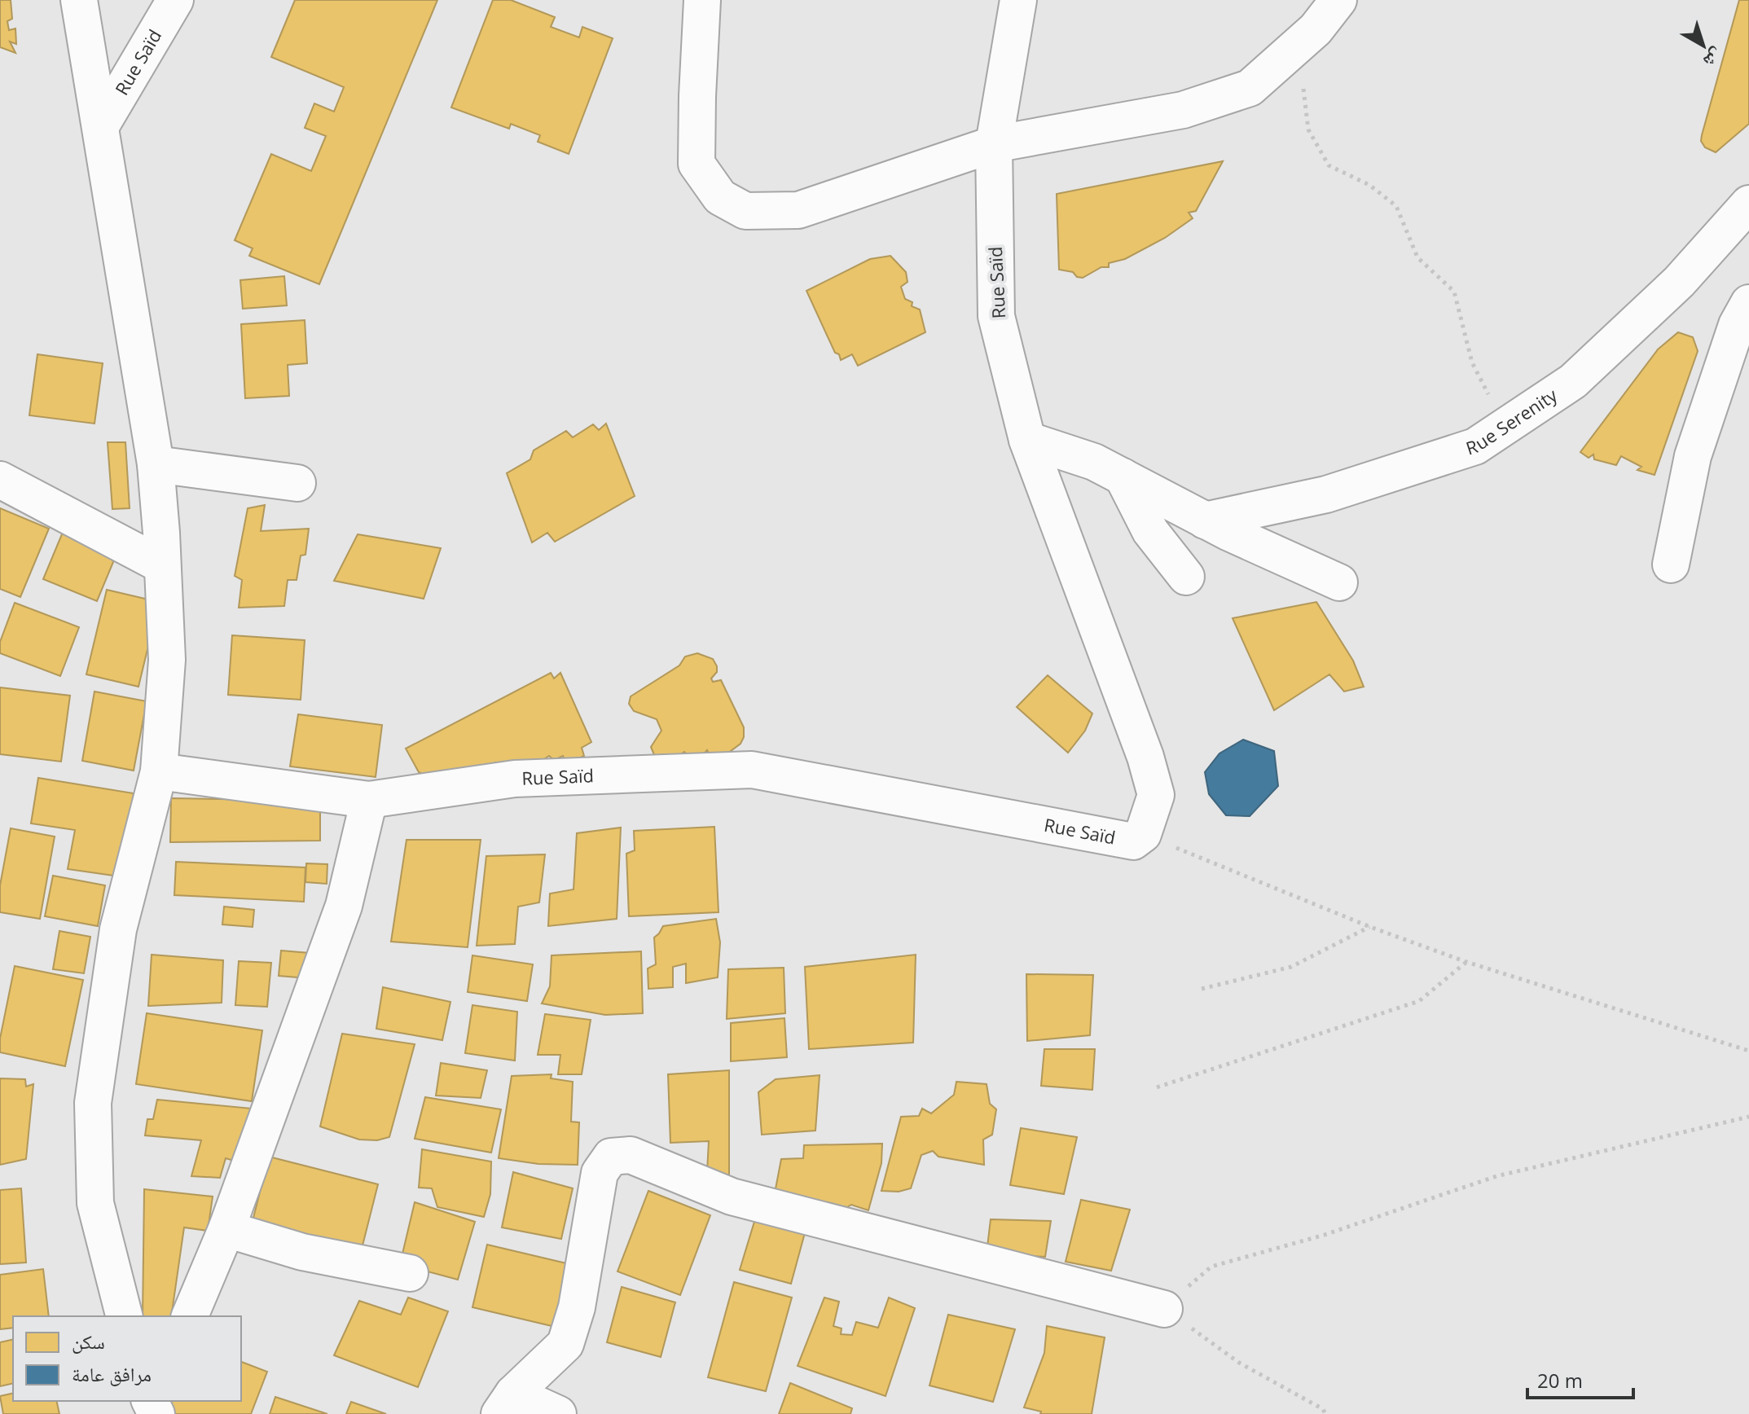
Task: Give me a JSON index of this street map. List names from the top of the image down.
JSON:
{
  "streets": {
    "street": ["Rue Saïd", "Rue Serenity"]
  },
  "legend": ["سكن", "مرافق عامة"],
  "scale_bar": "20 m",
  "north": "bottom right"
}
